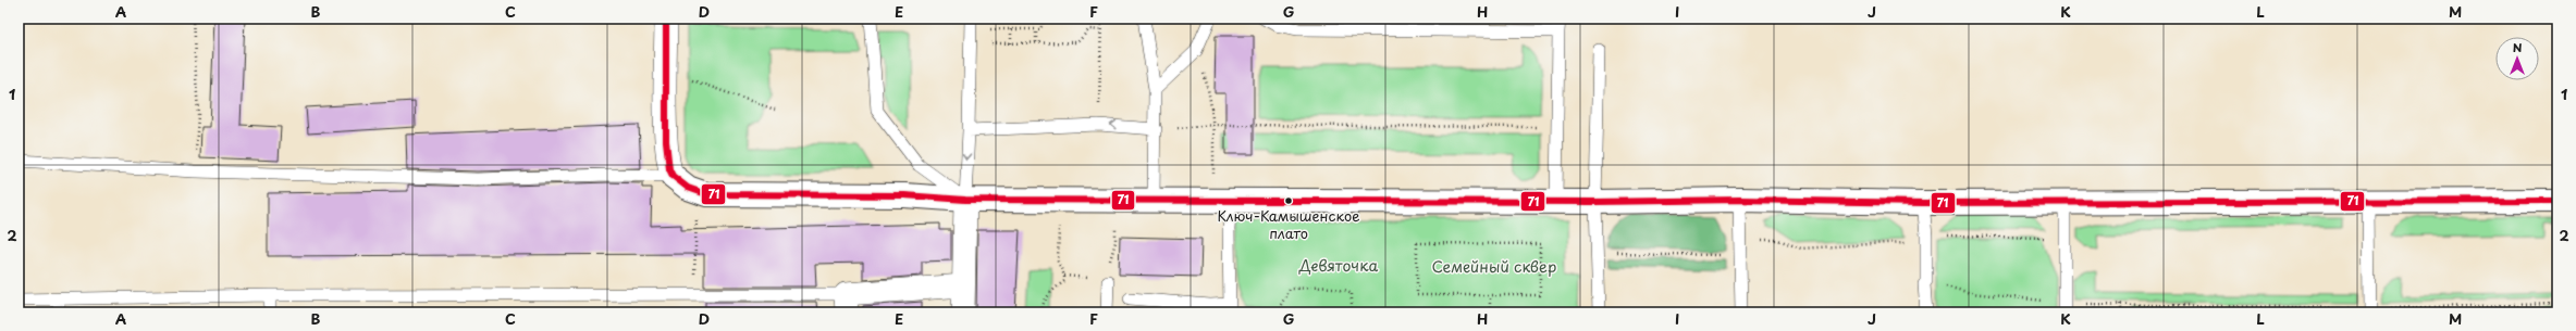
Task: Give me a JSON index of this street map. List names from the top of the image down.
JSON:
{
  "parks": ["Девяточка", "Семейный сквер"],
  "places": ["Ключ-Камышенское плато"],
  "lines": ["transit line 71"],
  "north": "top",
  "grid": {
    "columns": [
      "A",
      "B",
      "C",
      "D",
      "E",
      "F",
      "G",
      "H",
      "I",
      "J",
      "K",
      "L",
      "M"
    ],
    "rows": ["1", "2"]
  }
}
